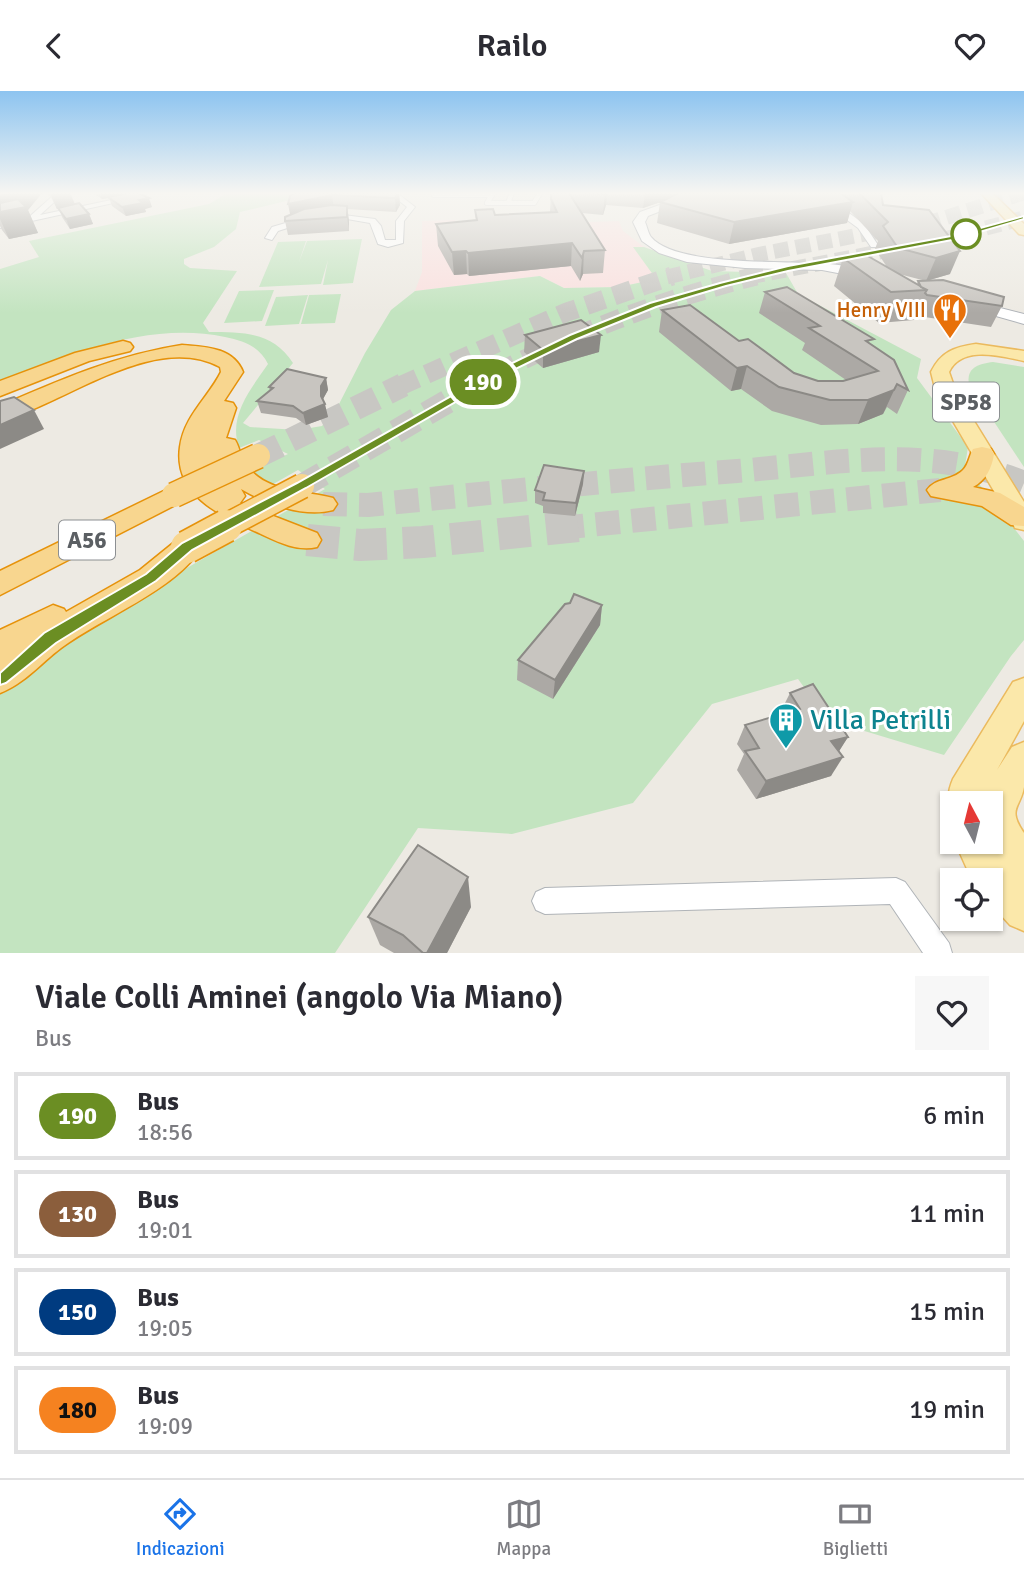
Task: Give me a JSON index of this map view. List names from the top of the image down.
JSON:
{
  "streets": {
    "highway": ["A56"],
    "main road": ["SP58"]
  },
  "places": {
    "restaurant": ["Henry VIII"],
    "building": ["Villa Petrilli"]
  },
  "lines": ["bus line 190"],
  "north": "top",
  "page": {
    "header": "Railo",
    "on_map": "190",
    "heading": ["Viale Colli Aminei (angolo Via Miano)", "Bus"],
    "list": [
      {
        "mark": "190",
        "name": "Bus",
        "note": "18:56",
        "value": "6 min"
      },
      {
        "mark": "130",
        "name": "Bus",
        "note": "19:01",
        "value": "11 min"
      },
      {
        "mark": "150",
        "name": "Bus",
        "note": "19:05",
        "value": "15 min"
      },
      {
        "mark": "180",
        "name": "Bus",
        "note": "19:09",
        "value": "19 min"
      }
    ],
    "tabs": ["Indicazioni", "Mappa", "Biglietti"]
  }
}
